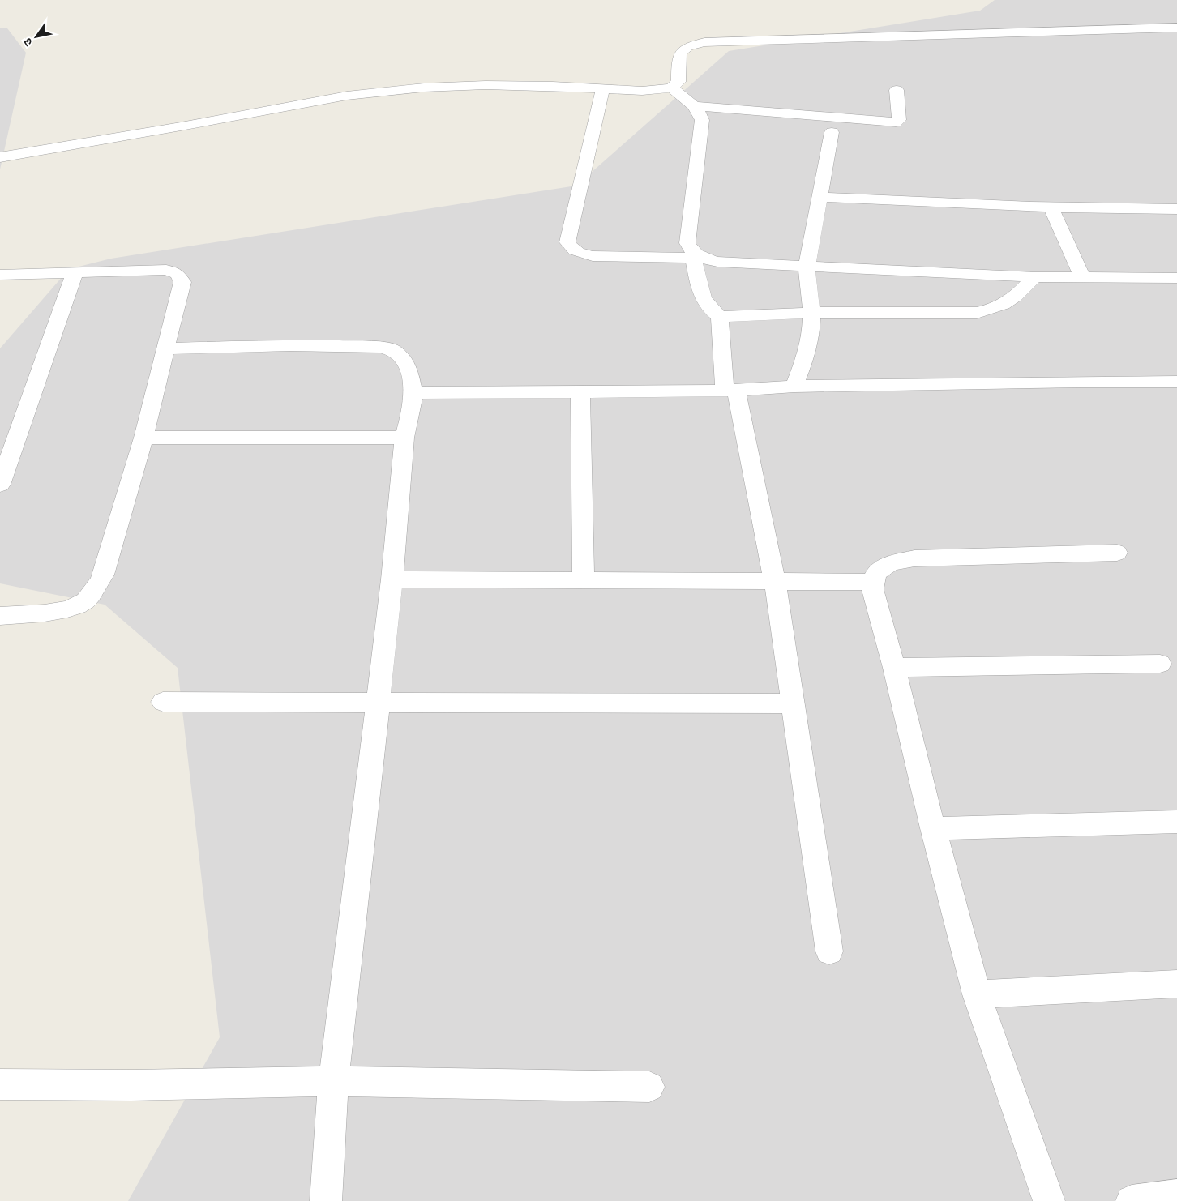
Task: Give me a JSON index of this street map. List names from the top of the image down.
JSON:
{
  "north": "bottom left"
}
